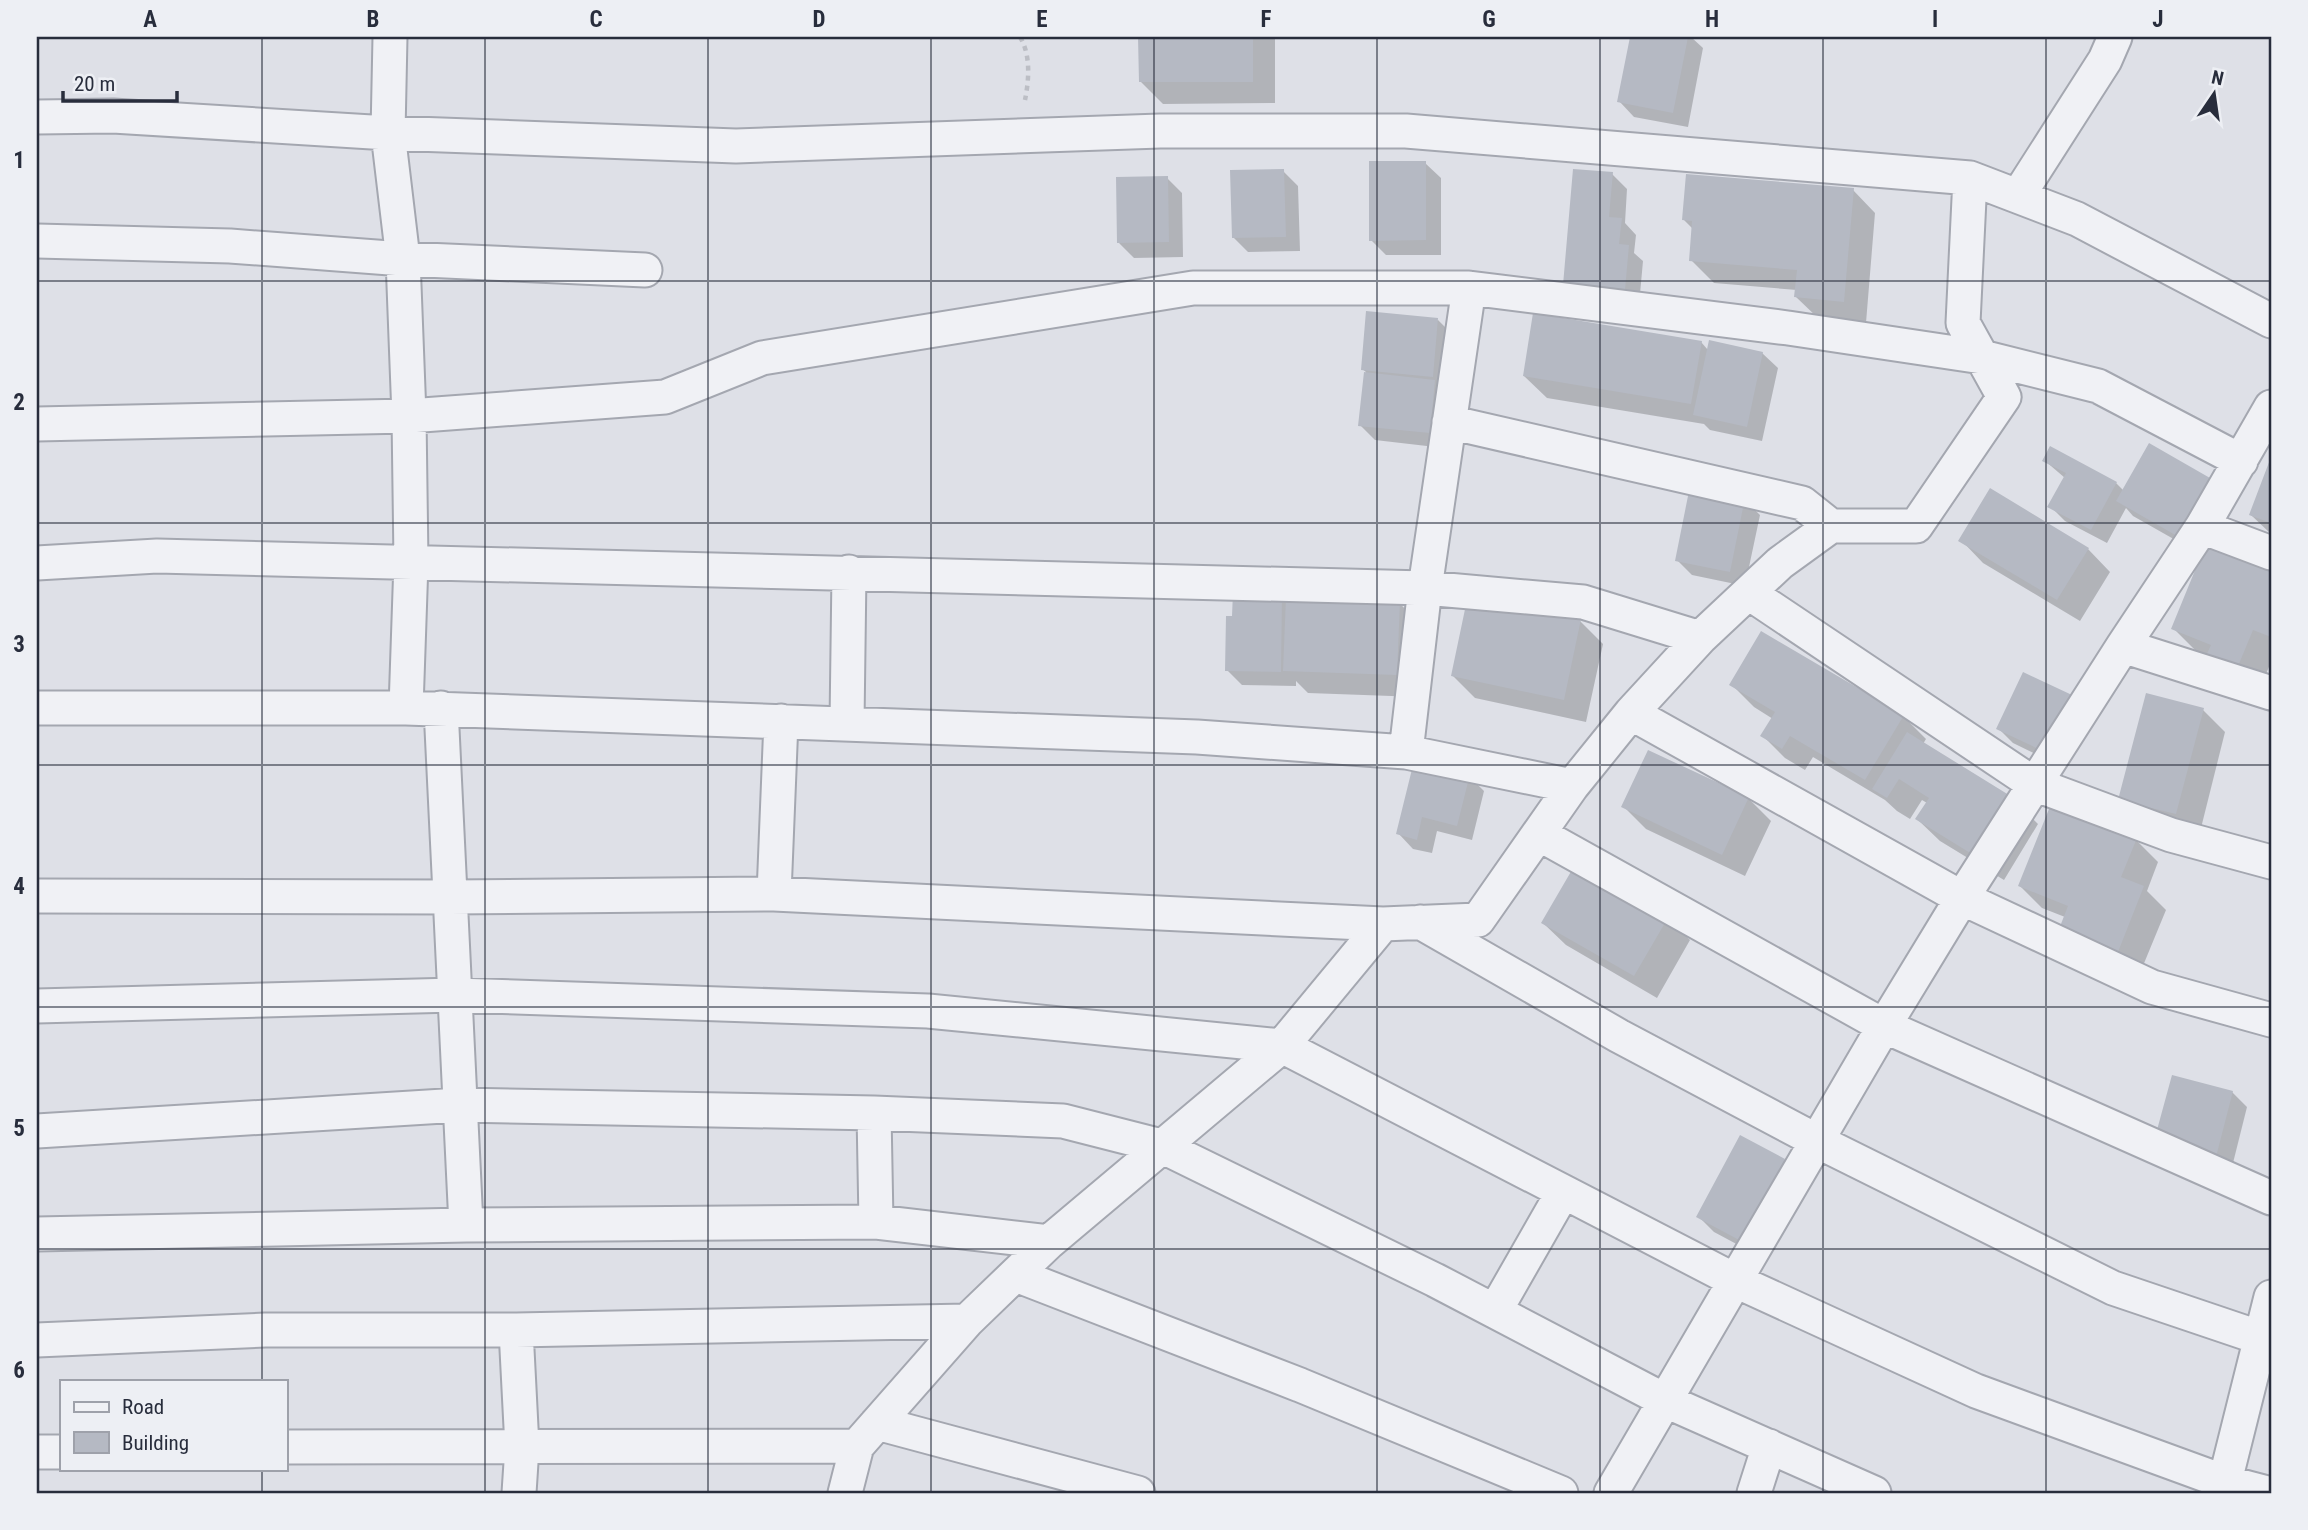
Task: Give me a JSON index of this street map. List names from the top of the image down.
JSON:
{
  "legend": ["Road", "Building"],
  "scale_bar": "20 m",
  "north": "top",
  "grid": {
    "columns": [
      "A",
      "B",
      "C",
      "D",
      "E",
      "F",
      "G",
      "H",
      "I",
      "J"
    ],
    "rows": [
      "1",
      "2",
      "3",
      "4",
      "5",
      "6"
    ]
  }
}
